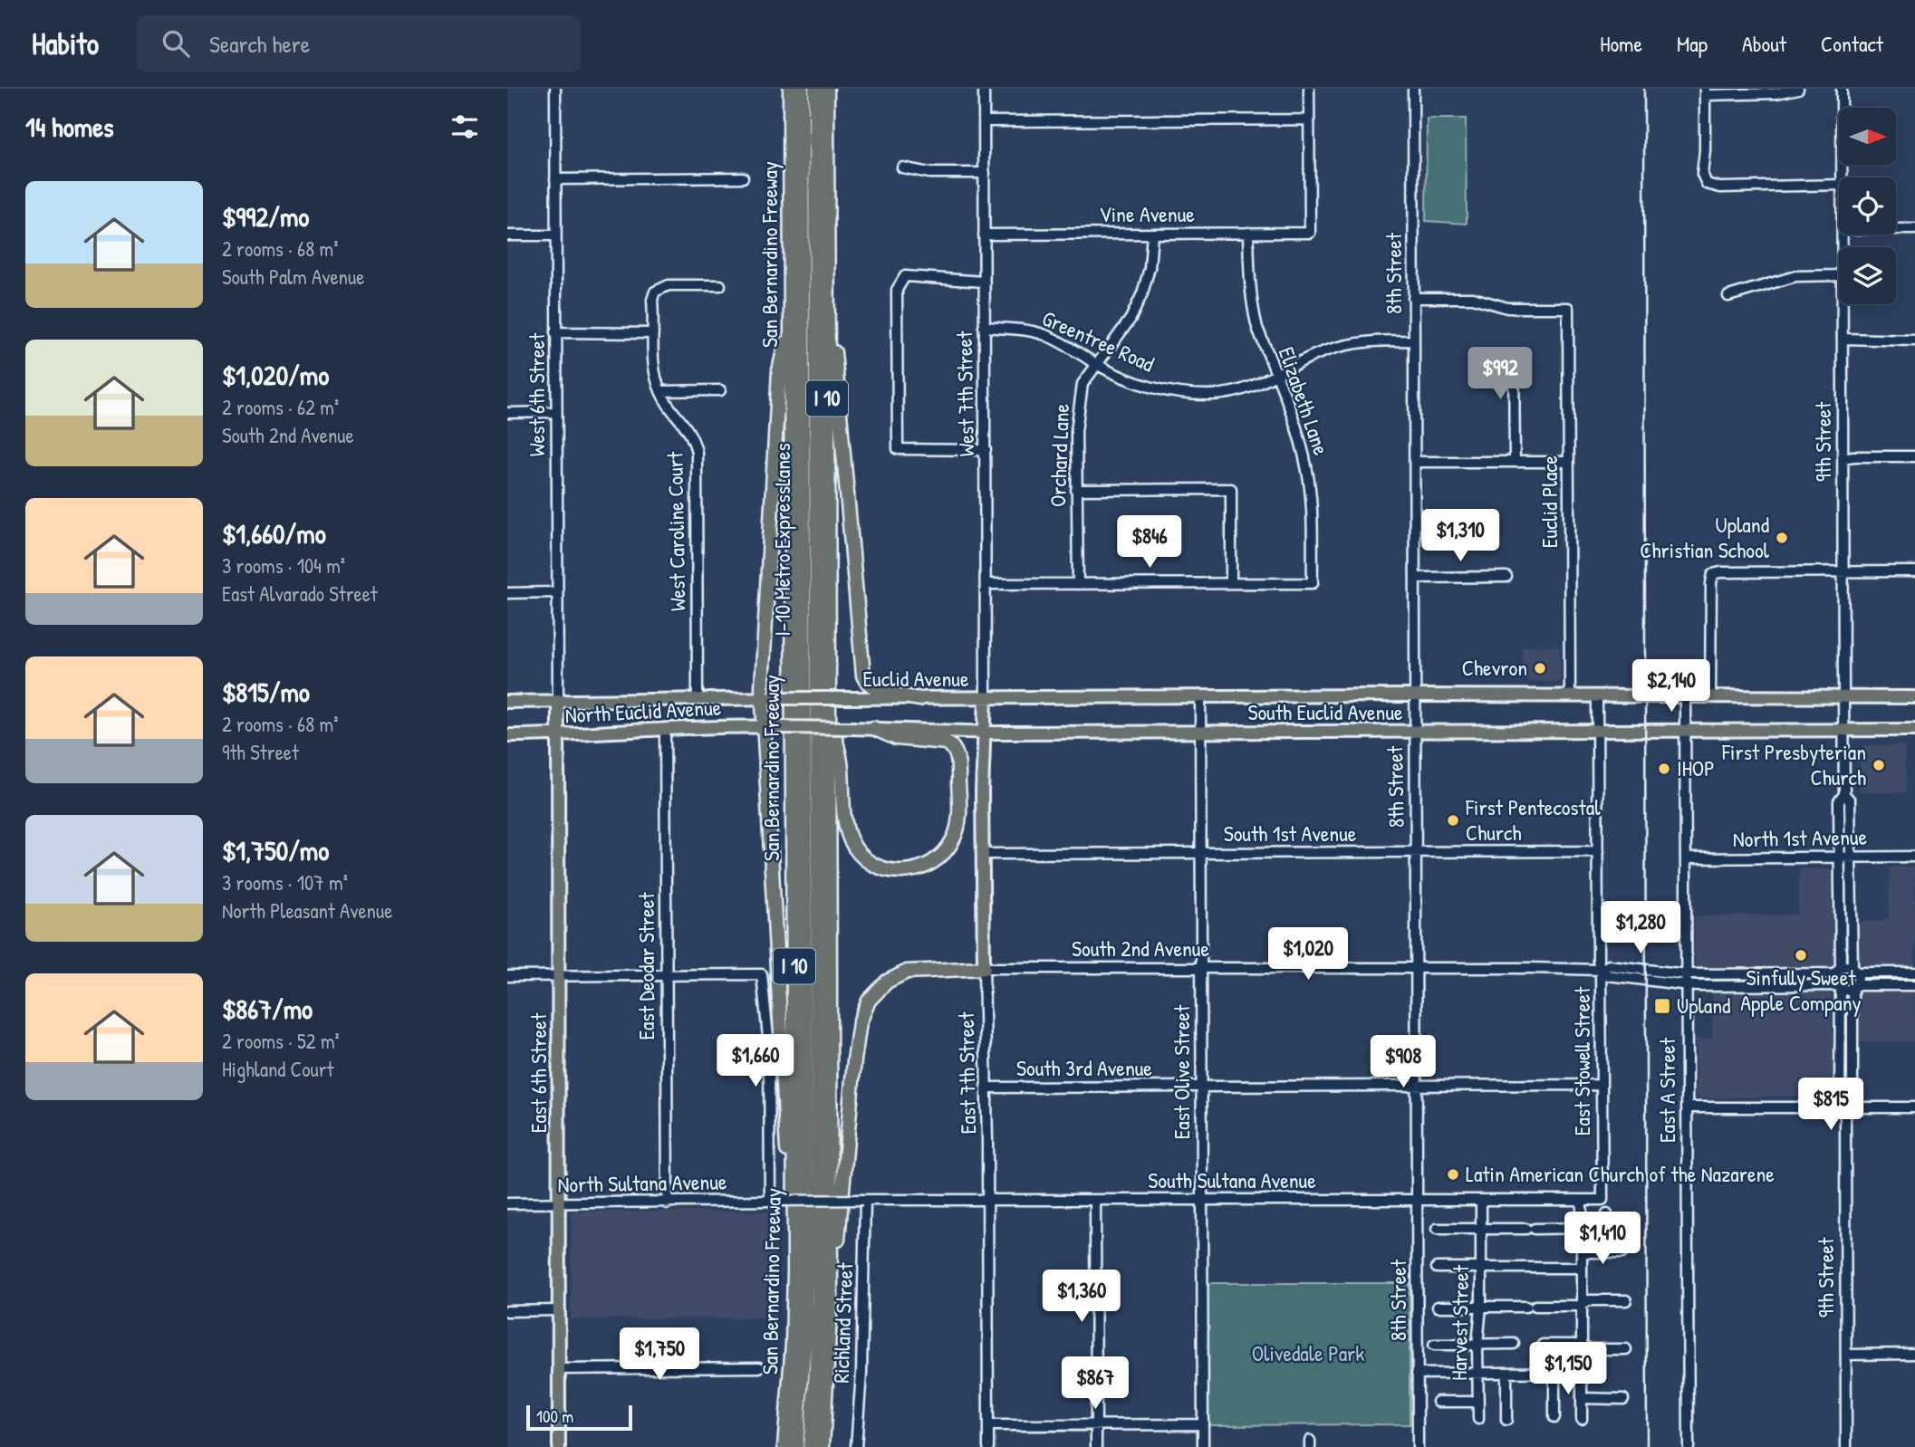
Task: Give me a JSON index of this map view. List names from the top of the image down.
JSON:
{
  "streets": {
    "highway": ["San Bernardino Freeway", "I 10", "I-10 Metro ExpressLanes"],
    "main road": [
      "Euclid Avenue",
      "North Euclid Avenue",
      "South Euclid Avenue",
      "East 6th Street",
      "East 7th Street"
    ],
    "street": [
      "Vine Avenue",
      "8th Street",
      "Greentree Road",
      "West 7th Street",
      "West 6th Street",
      "Elizabeth Lane",
      "9th Street",
      "Orchard Lane",
      "Euclid Place",
      "West Caroline Court",
      "South 1st Avenue",
      "North 1st Avenue",
      "South 2nd Avenue",
      "East Deodar Street",
      "East Stowell Street",
      "South 3rd Avenue",
      "East Olive Street",
      "East A Street",
      "South Sultana Avenue",
      "North Sultana Avenue",
      "Richland Street",
      "Harvest Street"
    ]
  },
  "crossings": [
    ["Vine Avenue", "West 7th Street"],
    ["Vine Avenue", "Elizabeth Lane"],
    ["Vine Avenue", "Orchard Lane"],
    ["8th Street", "Greentree Road"],
    ["8th Street", "Euclid Place"],
    ["8th Street", "South Euclid Avenue"],
    ["8th Street", "South 1st Avenue"],
    ["8th Street", "South 2nd Avenue"],
    ["8th Street", "South 3rd Avenue"],
    ["8th Street", "South Sultana Avenue"],
    ["Greentree Road", "West 7th Street"],
    ["Greentree Road", "Elizabeth Lane"],
    ["Greentree Road", "Orchard Lane"],
    ["West 7th Street", "Euclid Avenue"],
    ["West 7th Street", "East 7th Street"],
    ["West 6th Street", "North Euclid Avenue"],
    ["West 6th Street", "East 6th Street"],
    ["9th Street", "North 1st Avenue"],
    ["Euclid Place", "South Euclid Avenue"],
    ["West Caroline Court", "North Euclid Avenue"],
    ["Euclid Avenue", "North Euclid Avenue"],
    ["Euclid Avenue", "South Euclid Avenue"],
    ["Euclid Avenue", "East 7th Street"],
    ["North Euclid Avenue", "East Deodar Street"],
    ["North Euclid Avenue", "East 6th Street"],
    ["South Euclid Avenue", "East Stowell Street"],
    ["South Euclid Avenue", "East Olive Street"],
    ["South Euclid Avenue", "East 7th Street"],
    ["South 1st Avenue", "East Stowell Street"],
    ["South 1st Avenue", "East Olive Street"],
    ["South 1st Avenue", "East 7th Street"],
    ["North 1st Avenue", "East A Street"],
    ["South 2nd Avenue", "East Stowell Street"],
    ["South 2nd Avenue", "East Olive Street"],
    ["South 2nd Avenue", "East 7th Street"],
    ["South 2nd Avenue", "East A Street"],
    ["East Deodar Street", "North Sultana Avenue"],
    ["East Stowell Street", "South 3rd Avenue"],
    ["East Stowell Street", "South Sultana Avenue"],
    ["South 3rd Avenue", "East Olive Street"],
    ["South 3rd Avenue", "East 7th Street"],
    ["East Olive Street", "South Sultana Avenue"],
    ["East 6th Street", "North Sultana Avenue"],
    ["East 7th Street", "South Sultana Avenue"],
    ["South Sultana Avenue", "North Sultana Avenue"],
    ["South Sultana Avenue", "Richland Street"],
    ["South Sultana Avenue", "Harvest Street"],
    ["North Sultana Avenue", "Richland Street"]
  ],
  "parks": ["Olivedale Park"],
  "places": {
    "other": [
      "Upland Christian School",
      "Chevron",
      "First Presbyterian Church",
      "IHOP",
      "First Pentecostal Church",
      "Sinfully Sweet Apple Company",
      "Latin American Church of the Nazarene"
    ],
    "transit": ["Upland"]
  },
  "scale_bar": "100 m",
  "north": "right",
  "page": {
    "header": "Habito",
    "search": "Search here",
    "nav": [
      "Home",
      "Map",
      "About",
      "Contact"
    ],
    "heading": "14 homes",
    "list": [
      {
        "name": "$992/mo",
        "note": "2 rooms · 68 m² · South Palm Avenue"
      },
      {
        "name": "$1,020/mo",
        "note": "2 rooms · 62 m² · South 2nd Avenue"
      },
      {
        "name": "$1,660/mo",
        "note": "3 rooms · 104 m² · East Alvarado Street"
      },
      {
        "name": "$815/mo",
        "note": "2 rooms · 68 m² · 9th Street"
      },
      {
        "name": "$1,750/mo",
        "note": "3 rooms · 107 m² · North Pleasant Avenue"
      },
      {
        "name": "$867/mo",
        "note": "2 rooms · 52 m² · Highland Court"
      }
    ],
    "price": [
      "$992",
      "$1,310",
      "$846",
      "$2,140",
      "$1,280",
      "$1,020",
      "$1,660",
      "$908",
      "$815",
      "$1,410",
      "$1,360",
      "$1,750",
      "$1,150",
      "$867"
    ],
    "scale": "100 m"
  }
}
